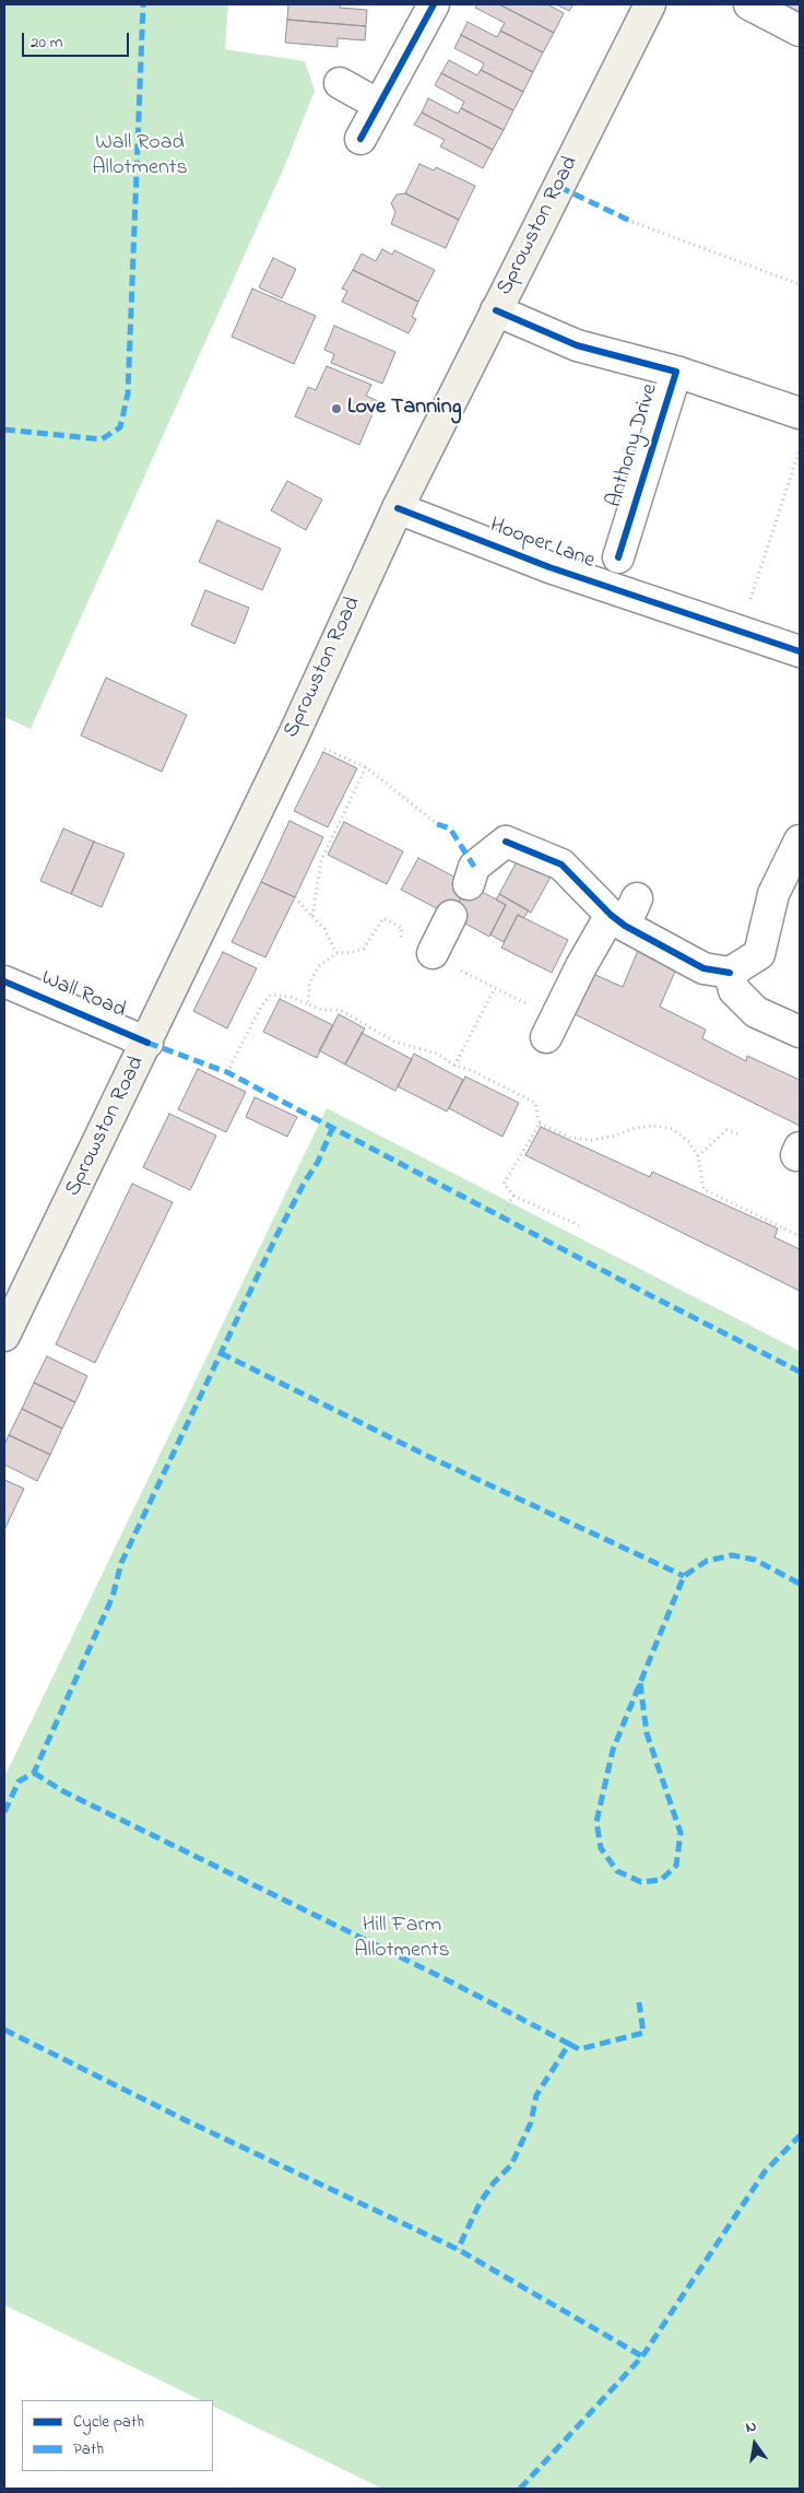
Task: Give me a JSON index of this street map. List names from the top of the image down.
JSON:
{
  "streets": {
    "main road": ["Sprowston Road"],
    "street": ["Anthony Drive", "Hooper Lane", "Wall Road"]
  },
  "crossings": [
    ["Sprowston Road", "Anthony Drive"],
    ["Sprowston Road", "Hooper Lane"],
    ["Sprowston Road", "Wall Road"]
  ],
  "parks": ["Wall Road Allotments", "Hill Farm Allotments"],
  "places": ["Love Tanning"],
  "legend": ["Cycle path", "Path"],
  "scale_bar": "20 m",
  "north": "top"
}
